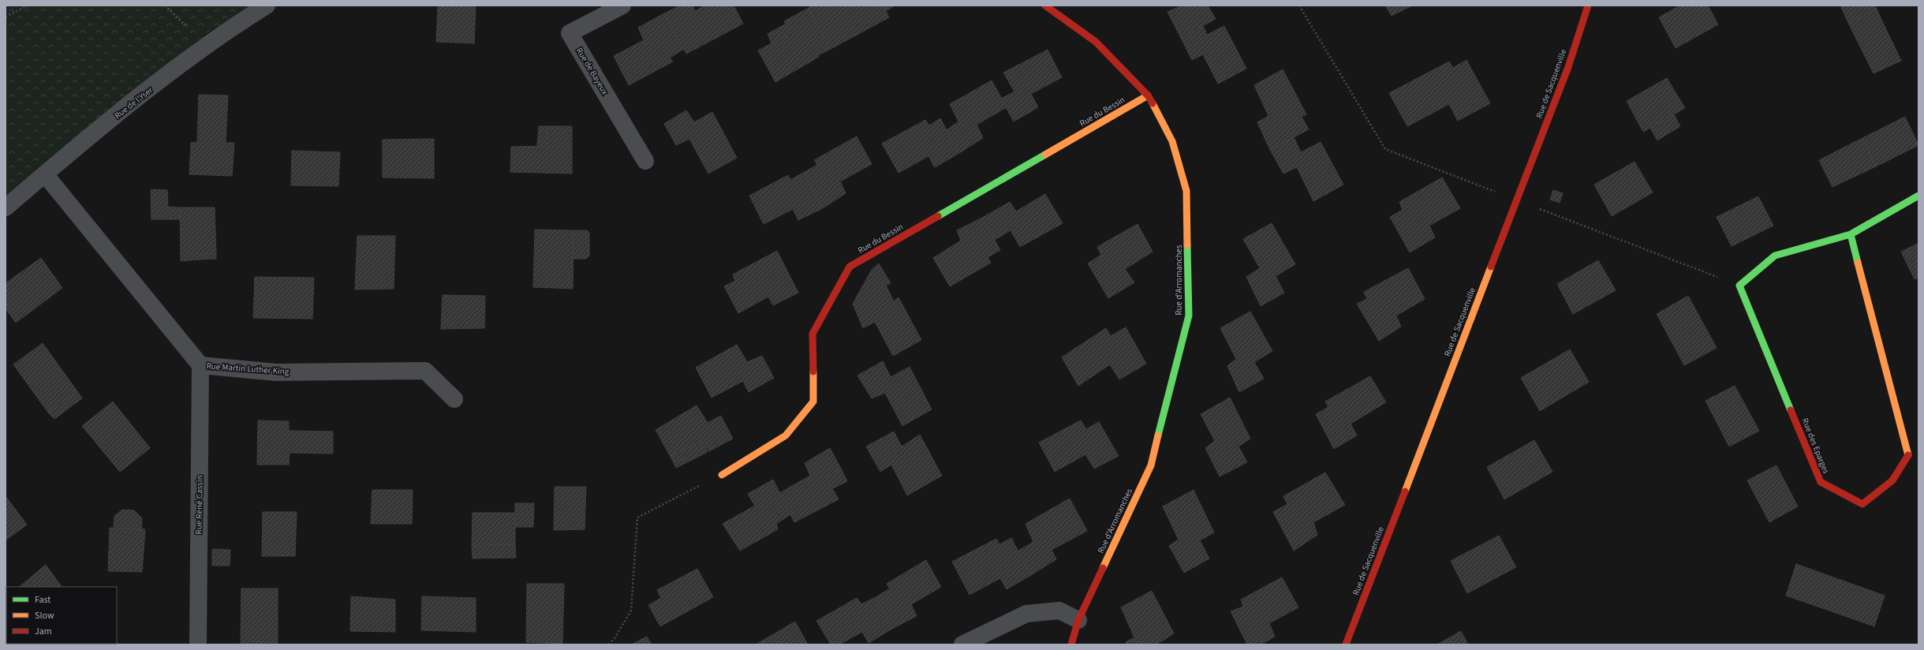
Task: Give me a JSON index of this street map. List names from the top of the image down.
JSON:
{
  "streets": {
    "street": [
      "Rue de Bayeux",
      "Rue de Sacquenville",
      "Rue de l'Yser",
      "Rue du Bessin",
      "Rue d'Arromanches",
      "Rue Martin Luther King",
      "Rue des Eparges",
      "Rue René Cassin"
    ]
  },
  "crossings": [
    ["Rue de l'Yser", "Rue Martin Luther King"],
    ["Rue du Bessin", "Rue d'Arromanches"],
    ["Rue Martin Luther King", "Rue René Cassin"]
  ],
  "legend": ["Fast", "Slow", "Jam"]
}
